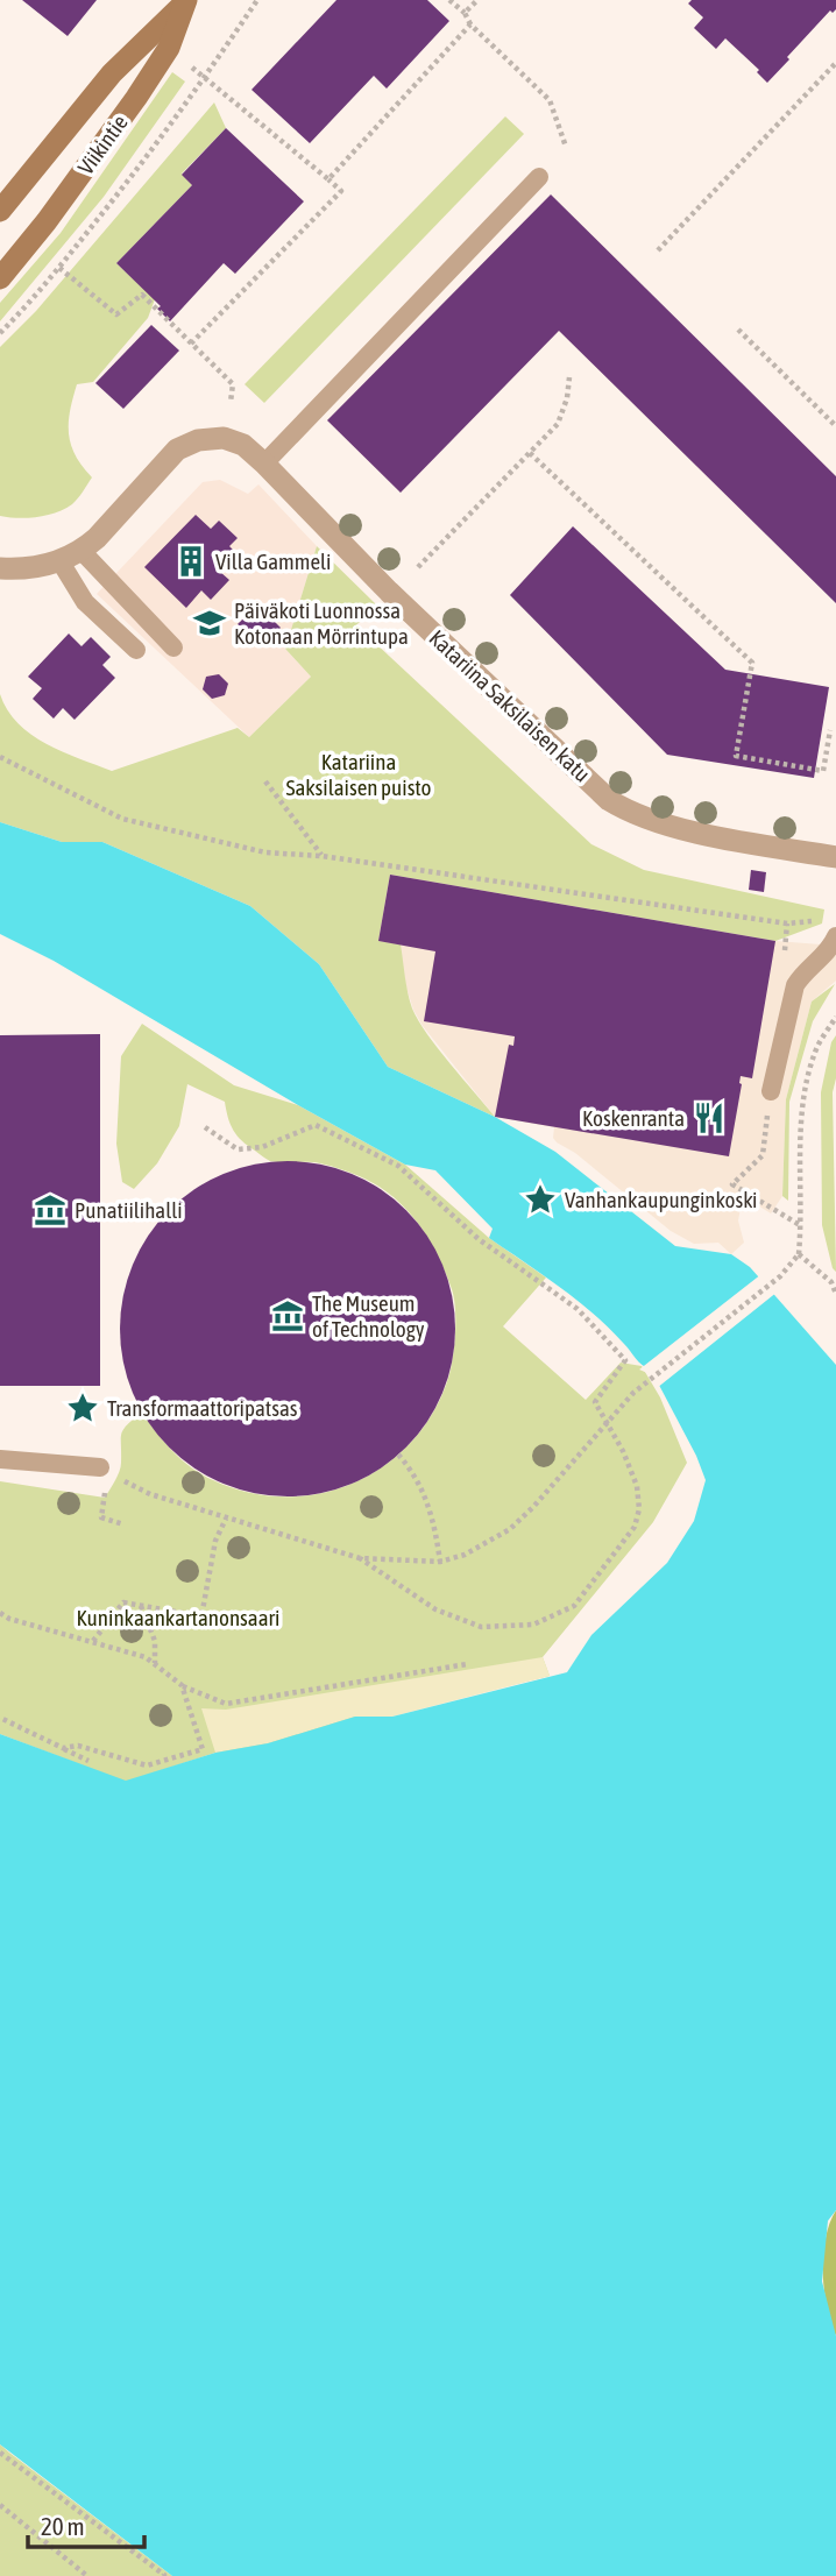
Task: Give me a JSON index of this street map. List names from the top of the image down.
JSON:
{
  "streets": {
    "main road": ["Viikintie"],
    "street": ["Katariina Saksilaisen katu"]
  },
  "parks": ["Katariina Saksilaisen puisto", "Kuninkaankartanonsaari"],
  "places": {
    "building": ["Villa Gammeli"],
    "school or university": ["Päiväkoti Luonnossa Kotonaan Mörrintupa"],
    "restaurant": ["Koskenranta"],
    "place": ["Vanhankaupunginkoski", "Transformaattoripatsas"],
    "museum": ["Punatiilihalli", "The Museum of Technology"]
  },
  "scale_bar": "20 m"
}
